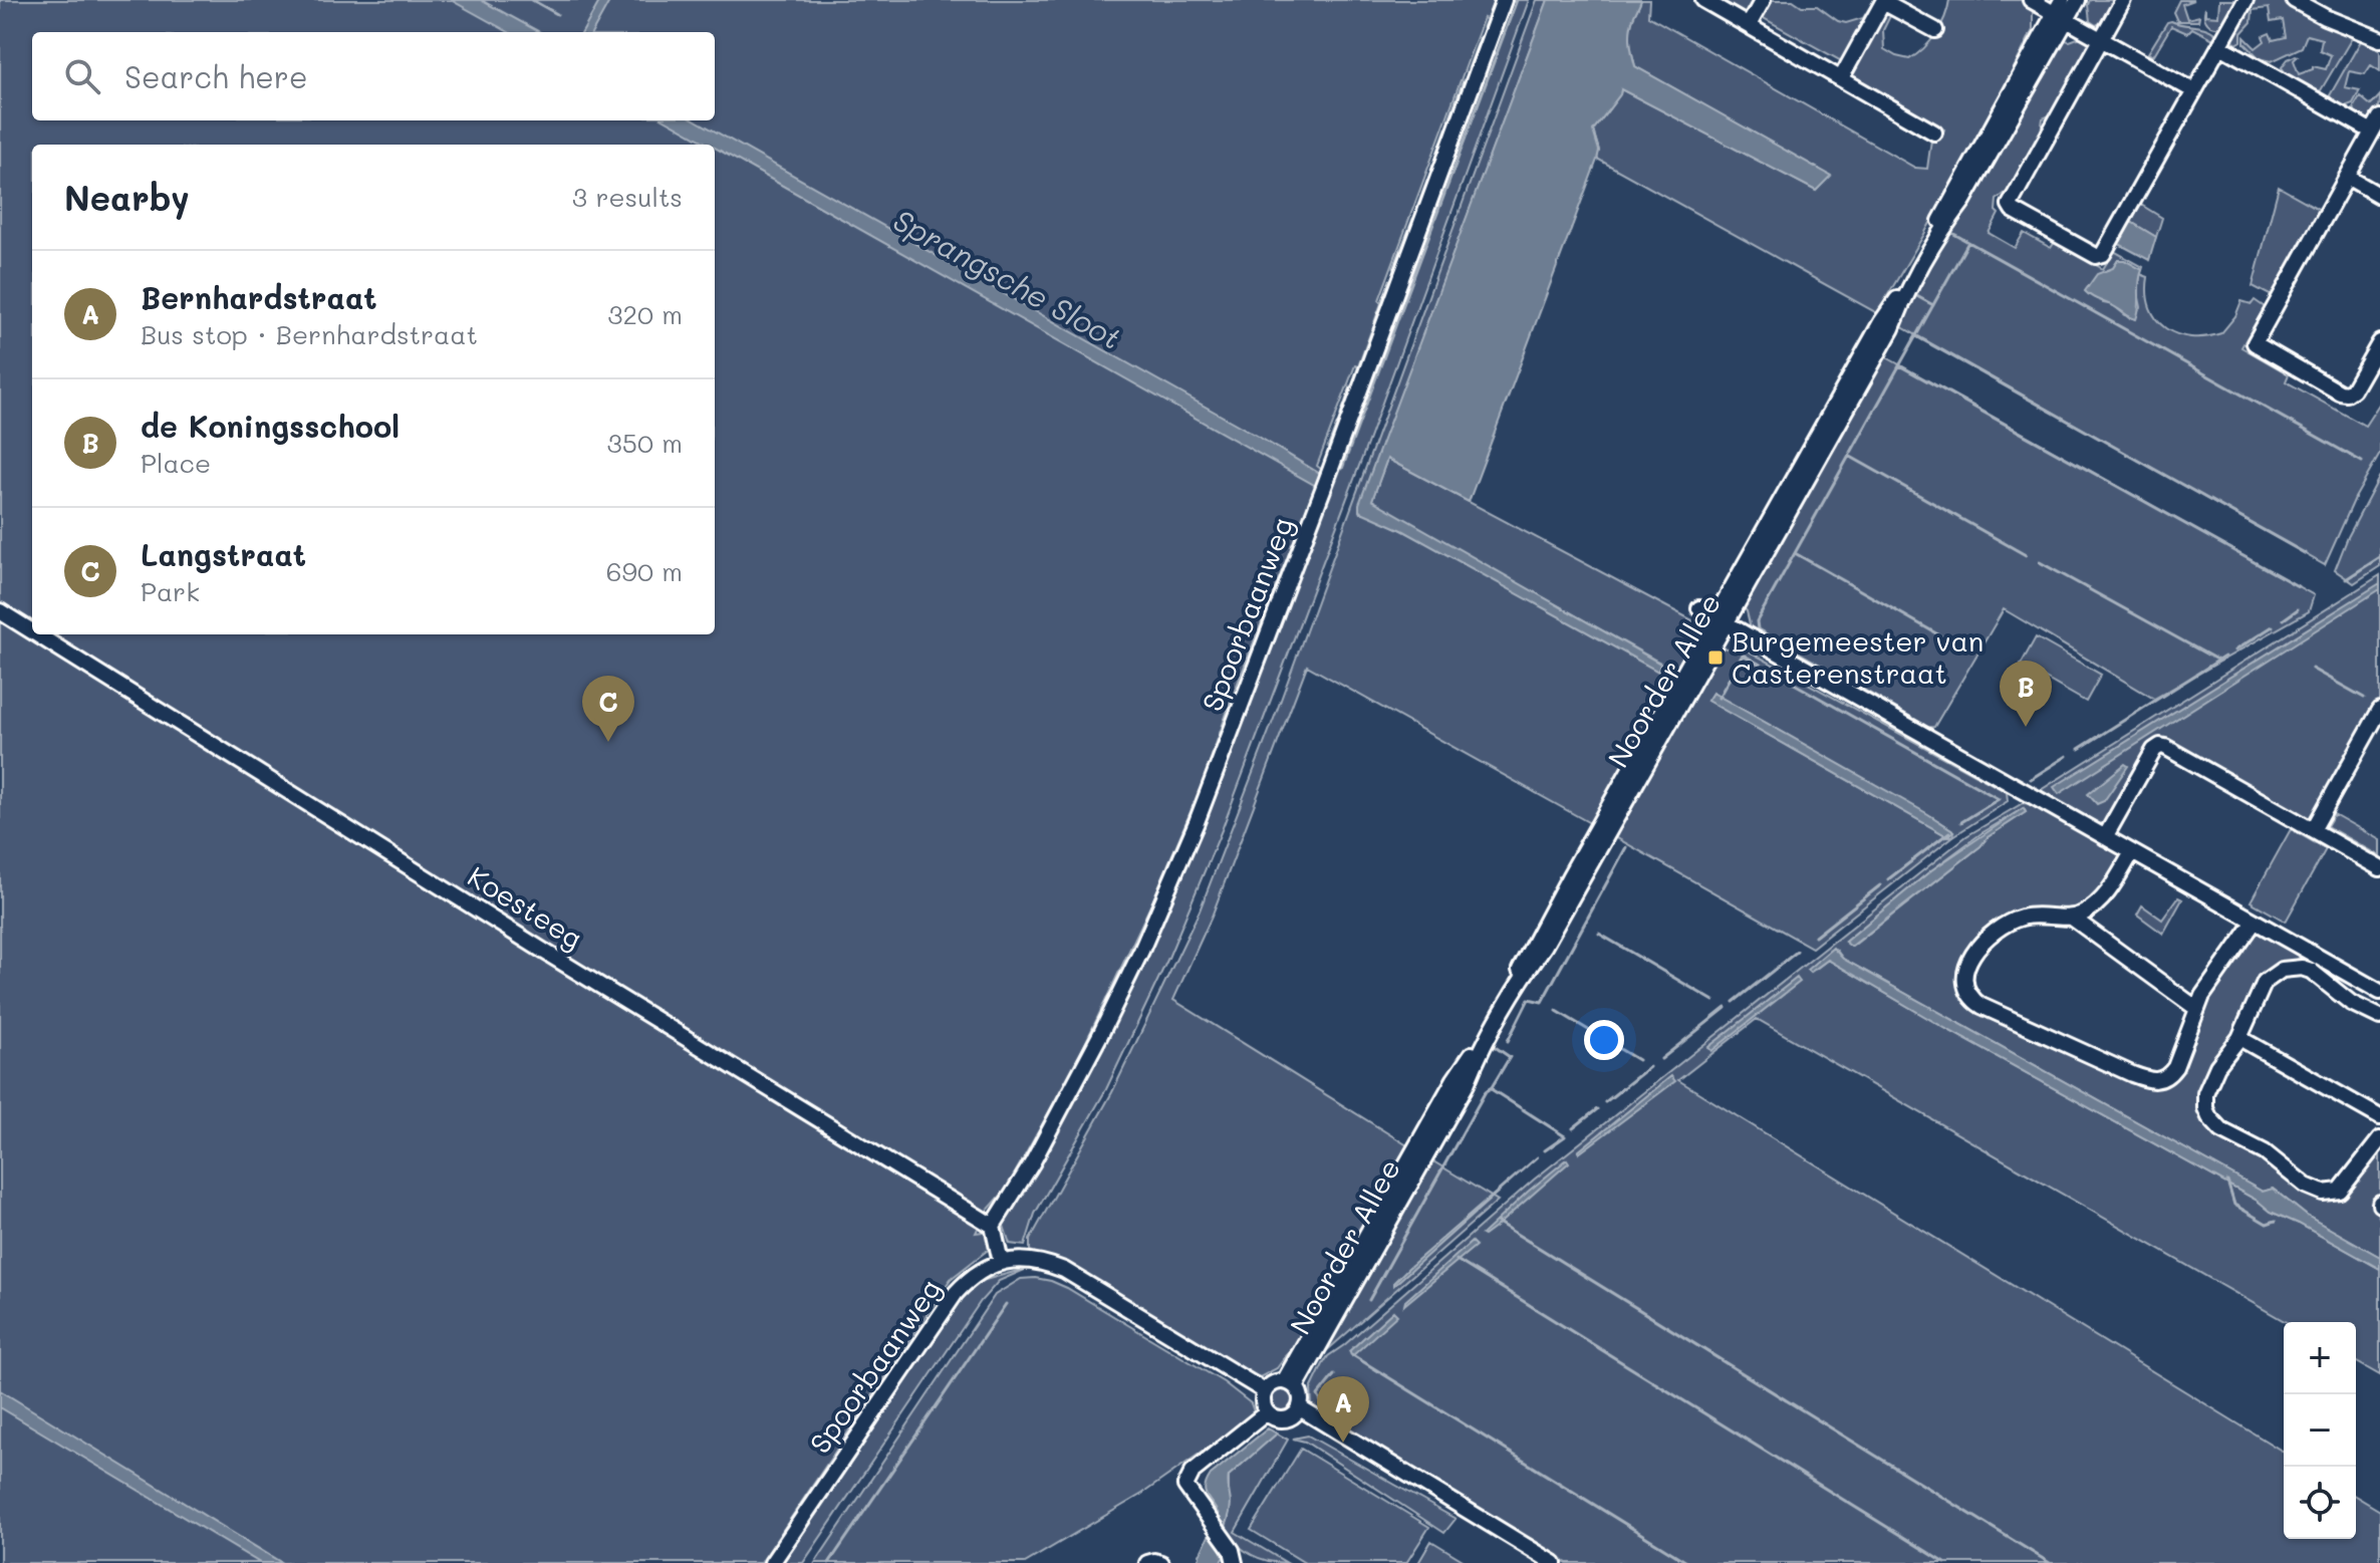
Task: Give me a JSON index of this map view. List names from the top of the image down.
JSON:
{
  "streets": {
    "street": ["Spoorbaanweg", "Noorder Allee", "Koesteeg"]
  },
  "crossings": [
    ["Spoorbaanweg", "Noorder Allee"],
    ["Spoorbaanweg", "Koesteeg"]
  ],
  "water": ["Sprangsche Sloot"],
  "places": {
    "transit": ["Burgemeester van Casterenstraat"]
  },
  "page": {
    "search": "Search here",
    "heading": ["Nearby", "3 results"],
    "list": [
      {
        "mark": "A",
        "name": "Bernhardstraat",
        "note": "Bus stop · Bernhardstraat",
        "value": "320 m"
      },
      {
        "mark": "B",
        "name": "de Koningsschool",
        "note": "Place",
        "value": "350 m"
      },
      {
        "mark": "C",
        "name": "Langstraat",
        "note": "Park",
        "value": "690 m"
      }
    ],
    "pins": ["B", "C", "A"],
    "map_buttons": ["+", "−"]
  }
}
